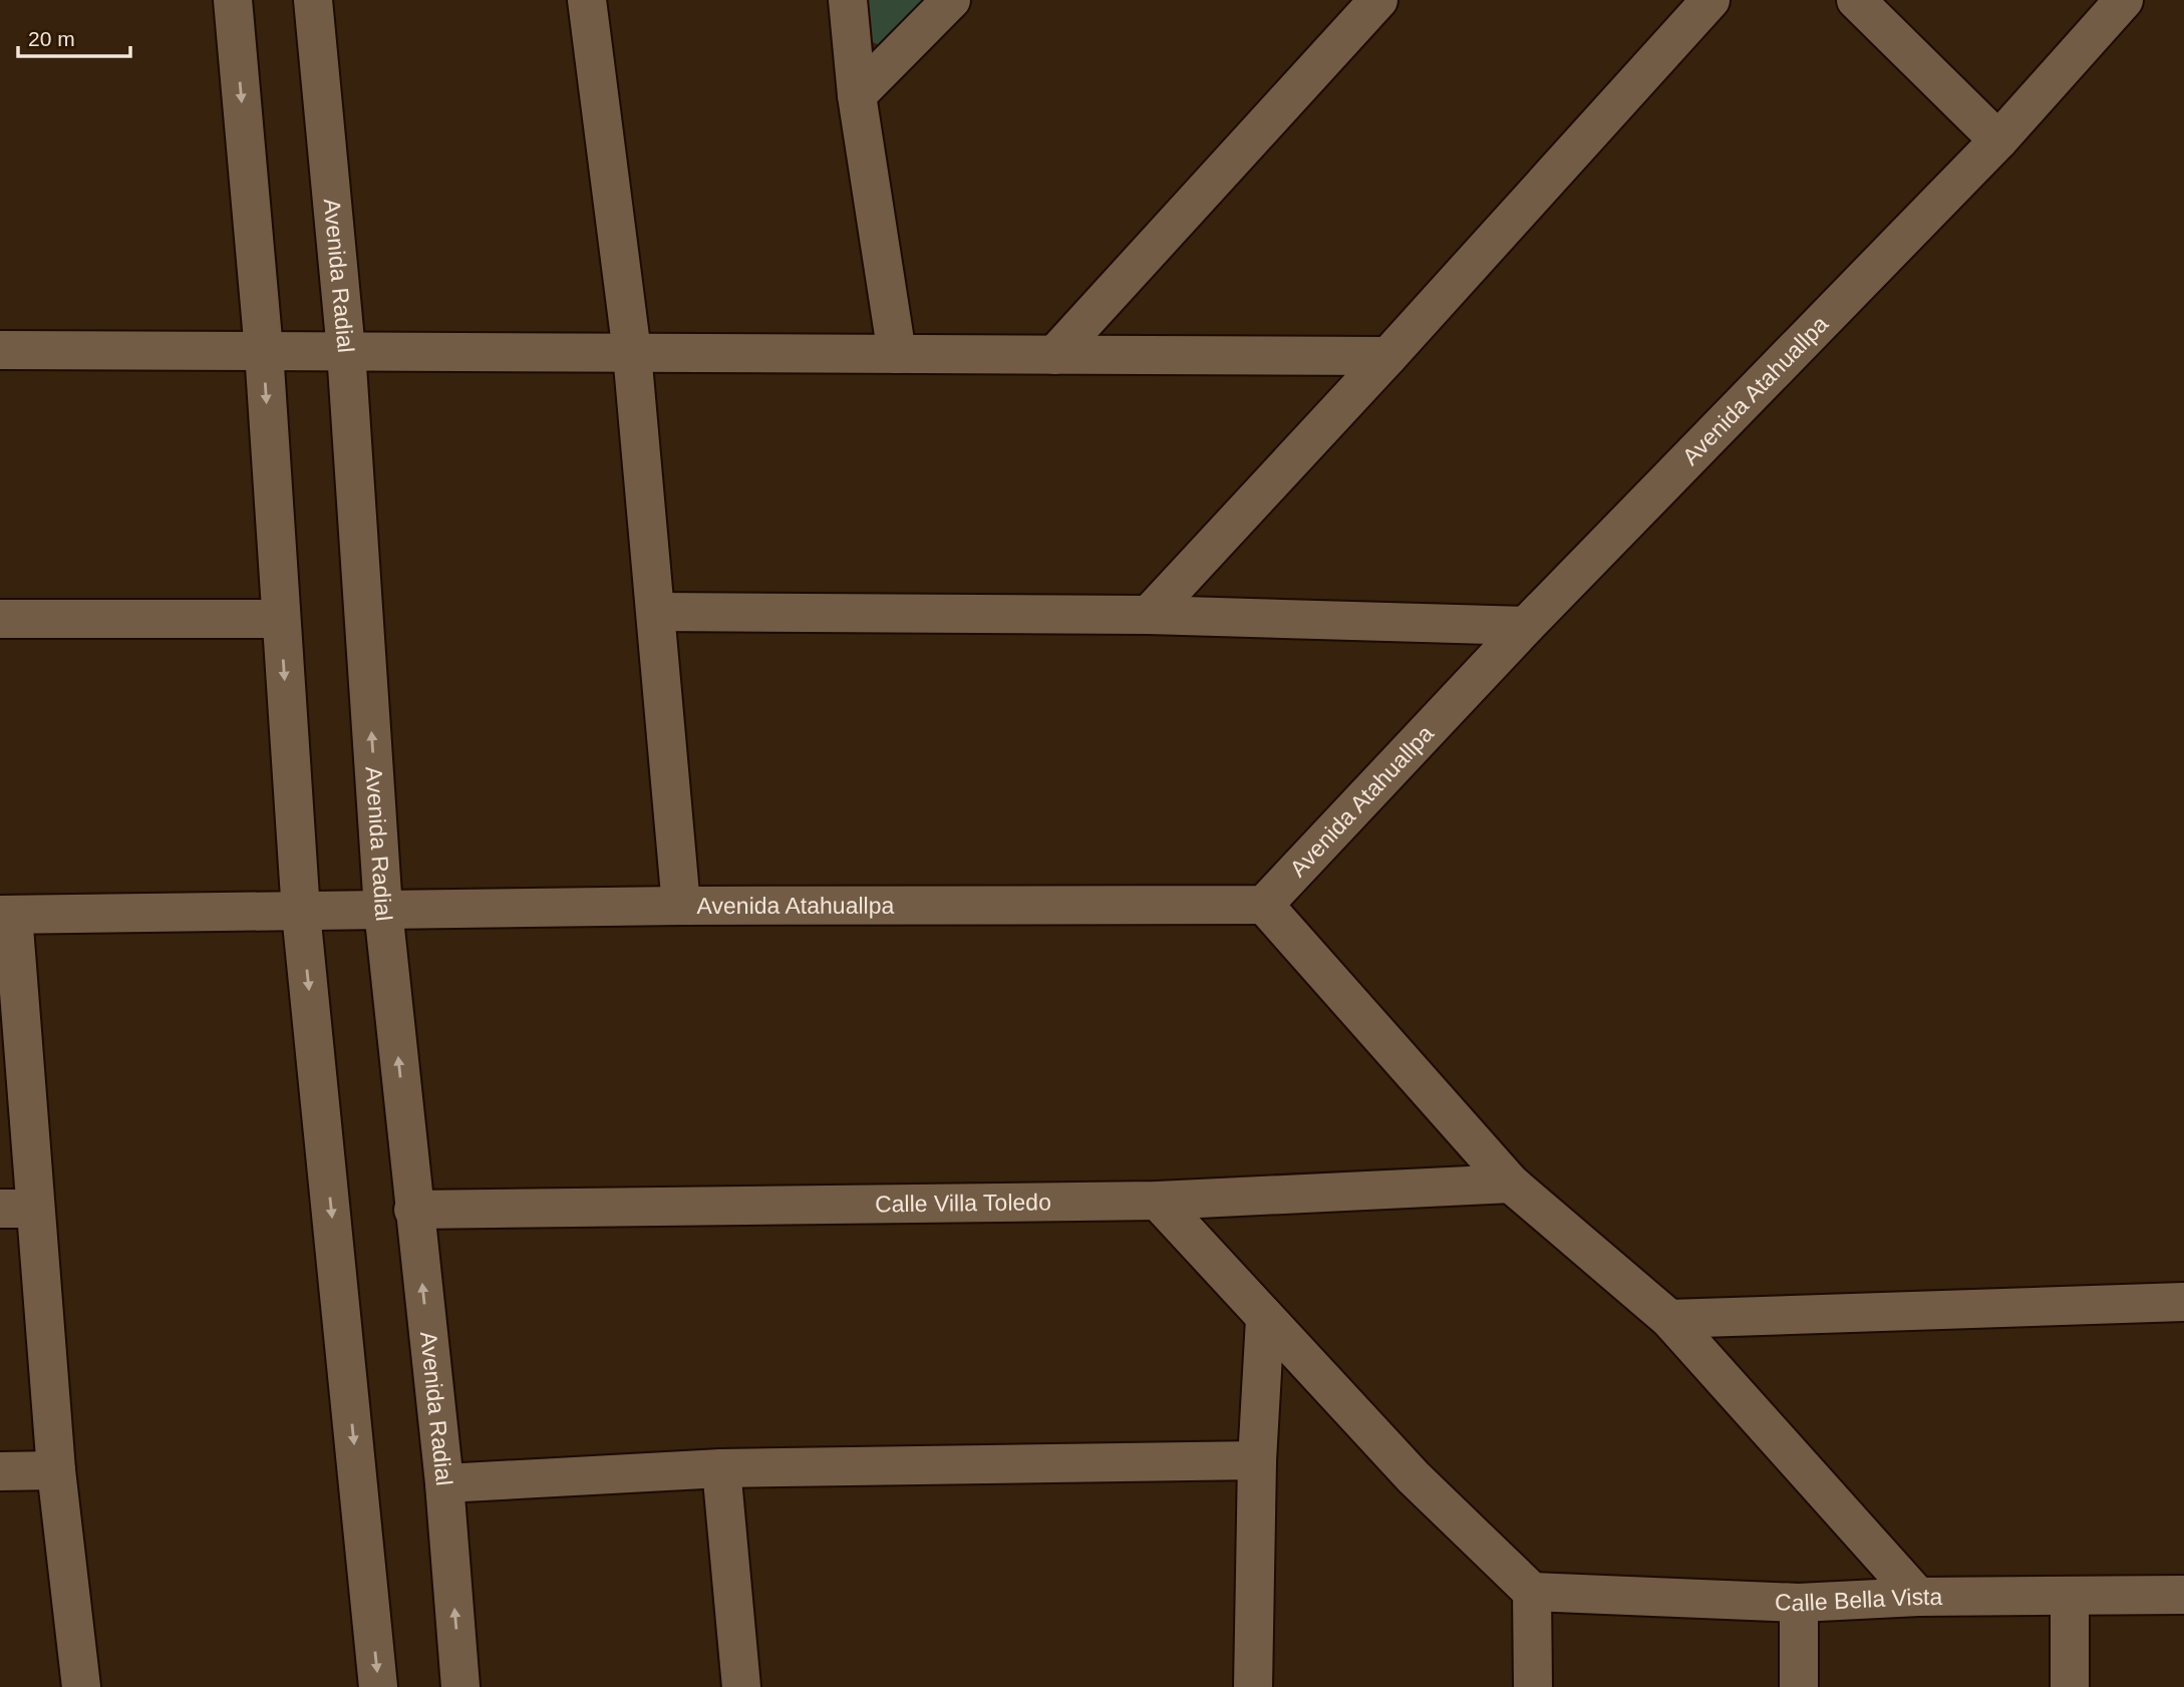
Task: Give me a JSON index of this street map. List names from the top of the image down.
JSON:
{
  "streets": {
    "street": [
      "Avenida Radial",
      "Avenida Atahuallpa",
      "Calle Villa Toledo",
      "Calle Bella Vista"
    ]
  },
  "crossings": [
    ["Avenida Radial", "Avenida Atahuallpa"],
    ["Avenida Radial", "Calle Villa Toledo"]
  ],
  "scale_bar": "20 m"
}
